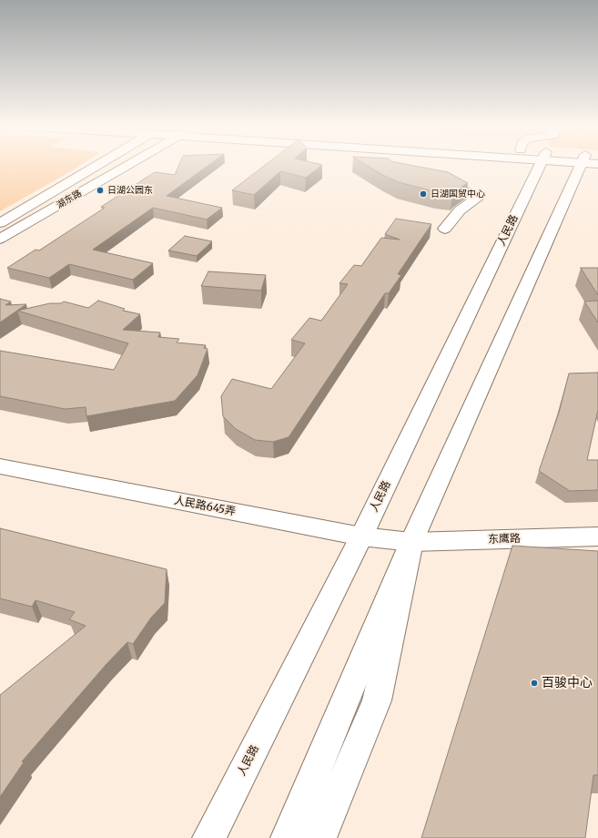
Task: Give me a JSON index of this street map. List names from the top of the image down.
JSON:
{
  "streets": {
    "main road": [
      "湖东路",
      "人民路",
      "人民路645弄",
      "东鹰路"
    ]
  },
  "crossings": [
    ["人民路", "人民路645弄"],
    ["人民路645弄", "东鹰路"]
  ],
  "places": ["日湖公园东", "日湖国贸中心", "百骏中心"]
}
